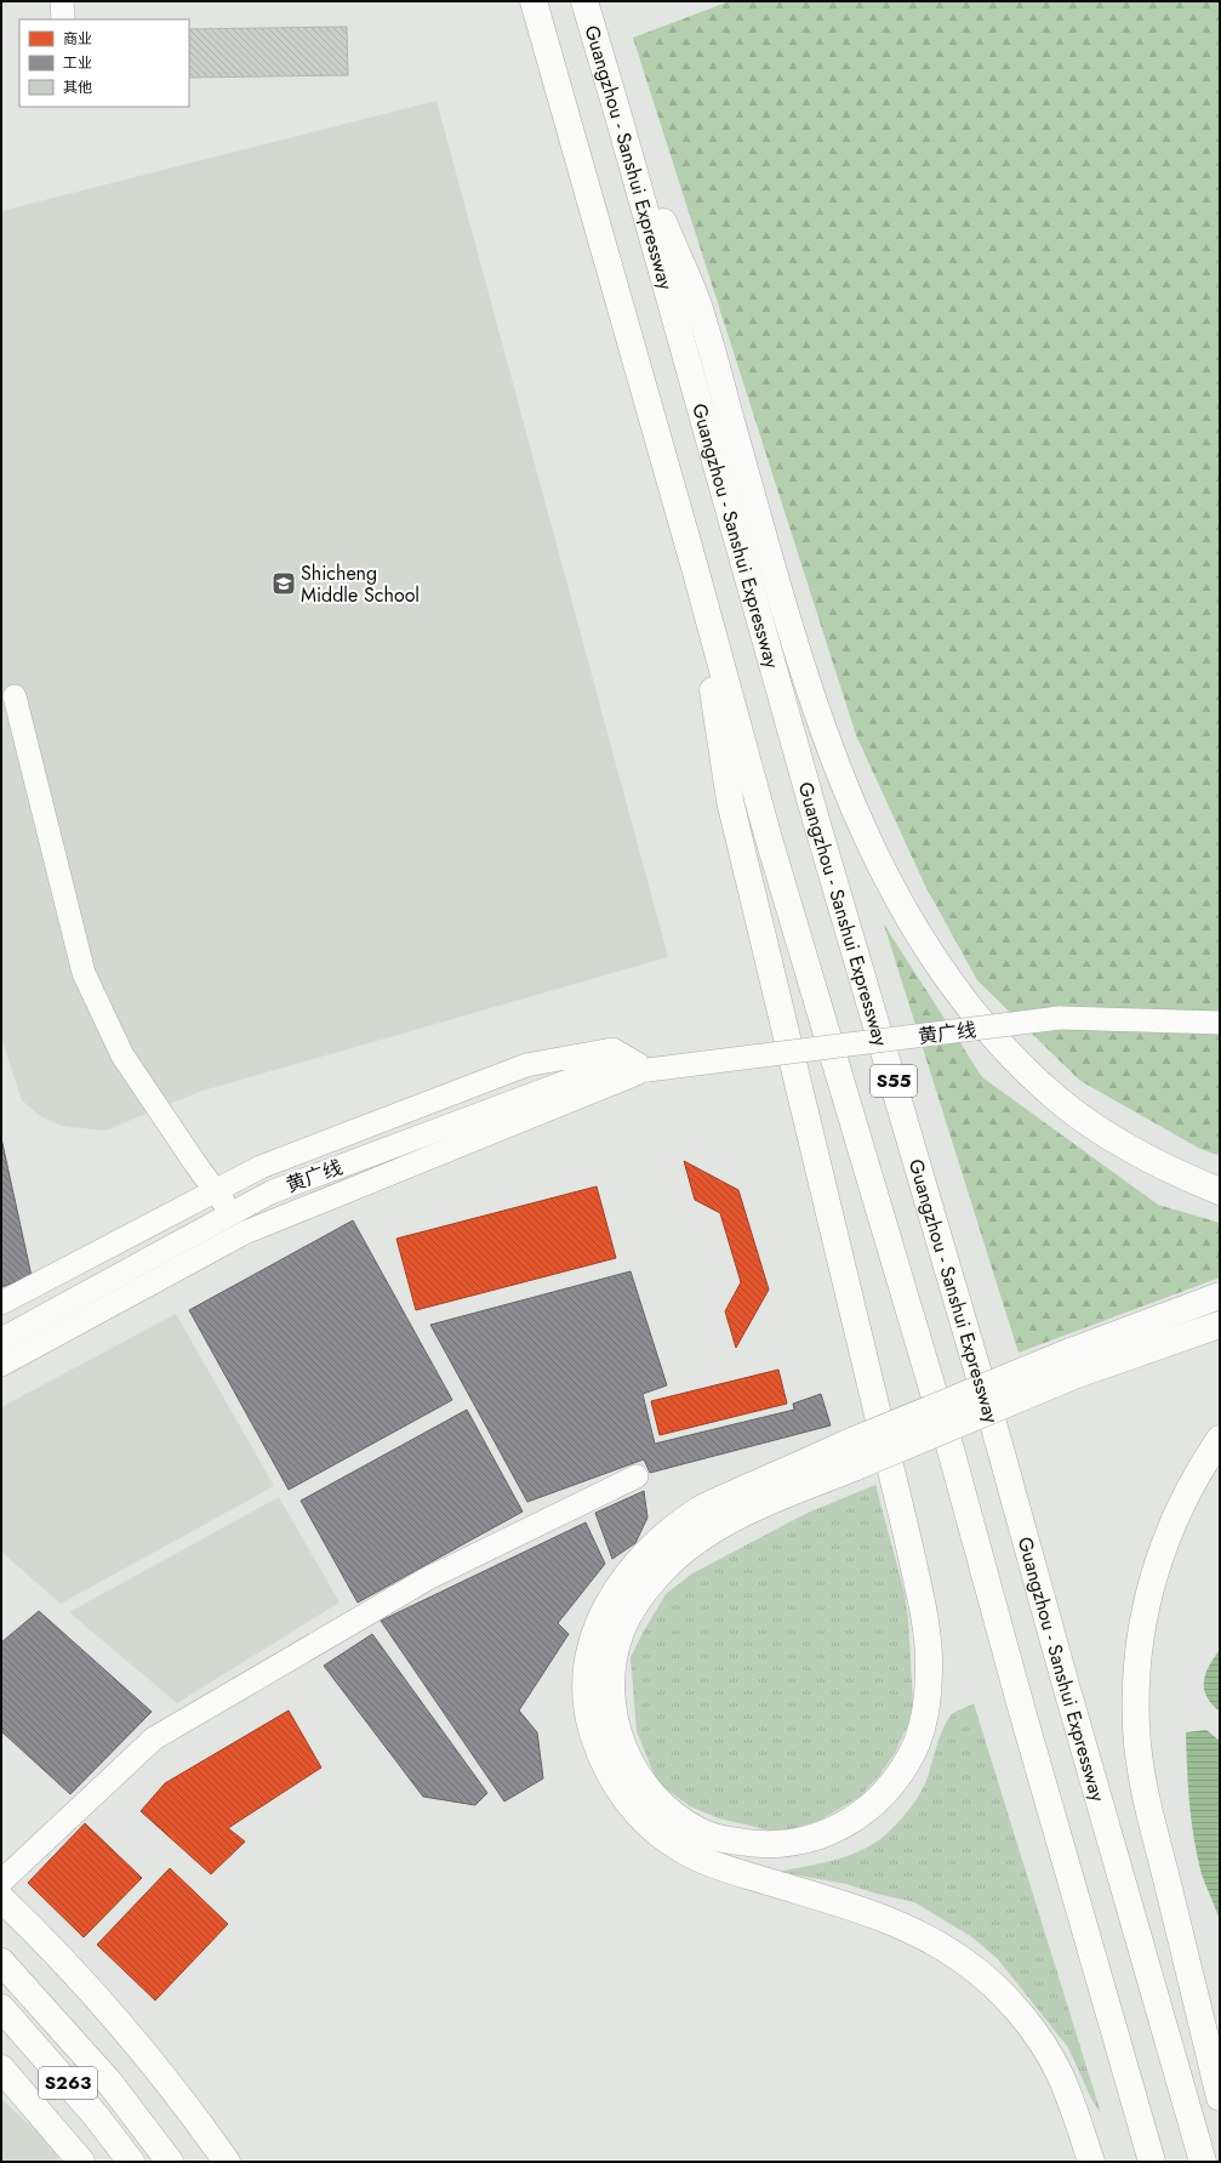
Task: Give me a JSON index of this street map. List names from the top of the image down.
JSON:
{
  "streets": {
    "main road": ["Guangzhou - Sanshui Expressway", "S55", "S263"],
    "street": ["黄广线"]
  },
  "places": {
    "school or university": ["Shicheng Middle School"]
  },
  "legend": ["商业", "工业", "其他"]
}
